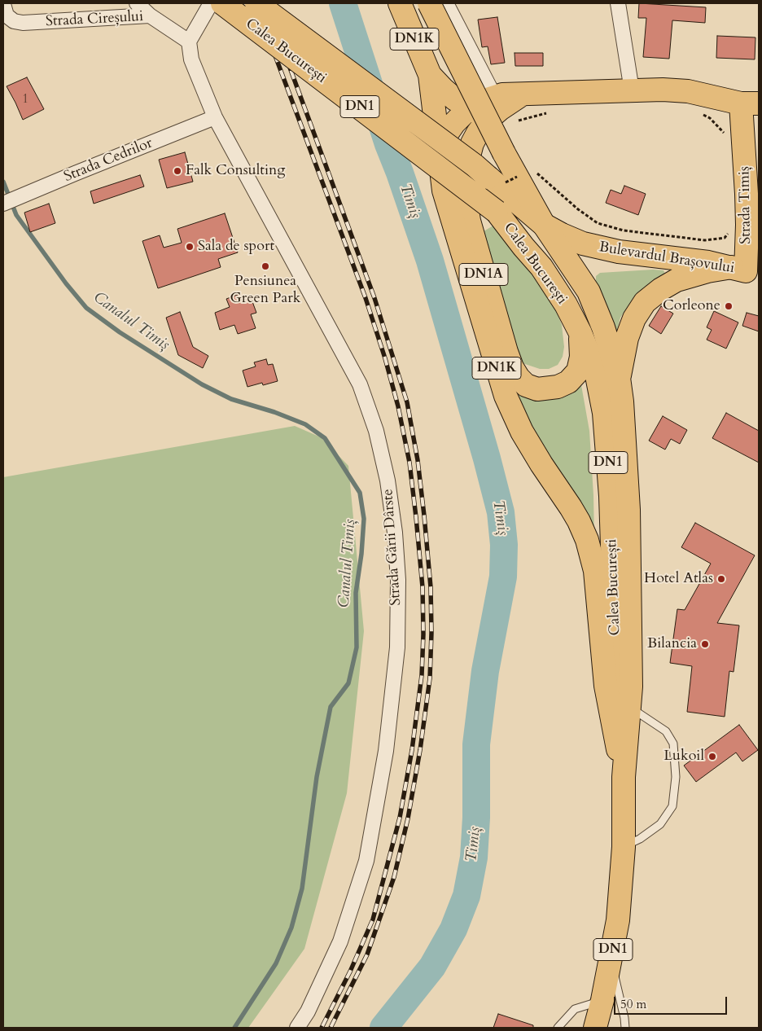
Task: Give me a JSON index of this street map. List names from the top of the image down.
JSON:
{
  "streets": {
    "main road": [
      "DN1K",
      "Calea București",
      "DN1",
      "Strada Timiș",
      "Bulevardul Brașovului",
      "DN1A"
    ],
    "street": ["Strada Cireșului", "Strada Cedrilor", "Strada Gării Dârste"]
  },
  "crossings": [
    ["Strada Cireșului", "Strada Gării Dârste"],
    ["DN1K", "Calea București"],
    ["DN1K", "Strada Timiș"],
    ["DN1K", "Bulevardul Brașovului"],
    ["DN1K", "DN1A"],
    ["Calea București", "Bulevardul Brașovului"],
    ["Calea București", "DN1A"],
    ["Strada Cedrilor", "Strada Gării Dârste"],
    ["Strada Timiș", "Bulevardul Brașovului"],
    ["Strada Timiș", "DN1A"]
  ],
  "water": ["Timiș", "Canalul Timiș"],
  "places": [
    "Falk Consulting",
    "Sala de sport",
    "Pensiunea Green Park",
    "Corleone",
    "Hotel Atlas",
    "Bilancia",
    "Lukoil"
  ],
  "house_numbers": ["1"],
  "scale_bar": "50 m"
}
